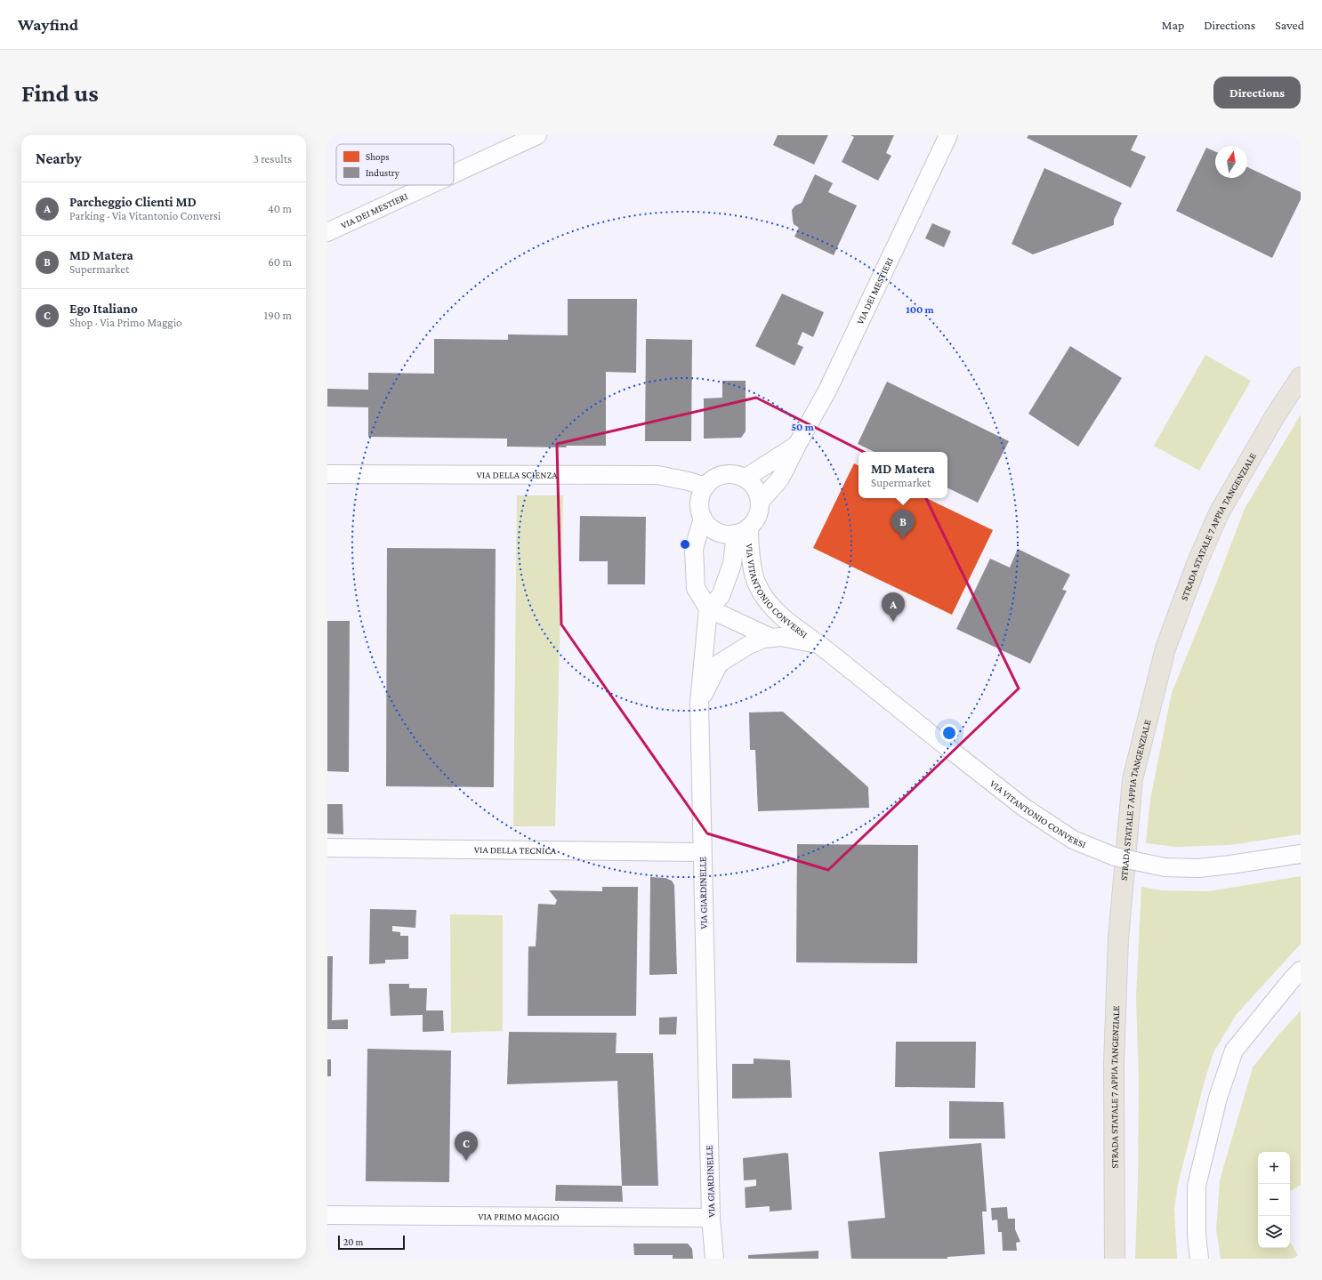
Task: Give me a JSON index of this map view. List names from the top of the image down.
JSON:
{
  "streets": {
    "highway": ["STRADA STATALE 7 APPIA TANGENZIALE"],
    "street": [
      "VIA DEI MESTIERI",
      "VIA DELLA SCIENZA",
      "VIA VITANTONIO CONVERSI",
      "VIA DELLA TECNICA",
      "VIA GIARDINELLE",
      "VIA PRIMO MAGGIO"
    ]
  },
  "crossings": [
    ["VIA DEI MESTIERI", "VIA DELLA SCIENZA"],
    ["VIA DEI MESTIERI", "VIA VITANTONIO CONVERSI"],
    ["VIA DELLA SCIENZA", "VIA VITANTONIO CONVERSI"],
    ["VIA VITANTONIO CONVERSI", "VIA GIARDINELLE"],
    ["VIA DELLA TECNICA", "VIA GIARDINELLE"],
    ["VIA GIARDINELLE", "VIA PRIMO MAGGIO"]
  ],
  "legend": ["Shops", "Industry"],
  "scale_bar": "20 m",
  "north": "top",
  "page": {
    "header": "Wayfind",
    "nav": ["Map", "Directions", "Saved"],
    "buttons": "Directions",
    "title": "Find us",
    "heading": ["Nearby", "3 results"],
    "list": [
      {
        "mark": "A",
        "name": "Parcheggio Clienti MD",
        "note": "Parking · Via Vitantonio Conversi",
        "value": "40 m"
      },
      {
        "mark": "B",
        "name": "MD Matera",
        "note": "Supermarket",
        "value": "60 m"
      },
      {
        "mark": "C",
        "name": "Ego Italiano",
        "note": "Shop · Via Primo Maggio",
        "value": "190 m"
      }
    ],
    "popup": ["MD Matera", "Supermarket"],
    "pins": ["B", "A", "C"],
    "map_buttons": ["+", "−"],
    "scale": "20 m"
  },
  "rings": ["100 m", "50 m"]
}
